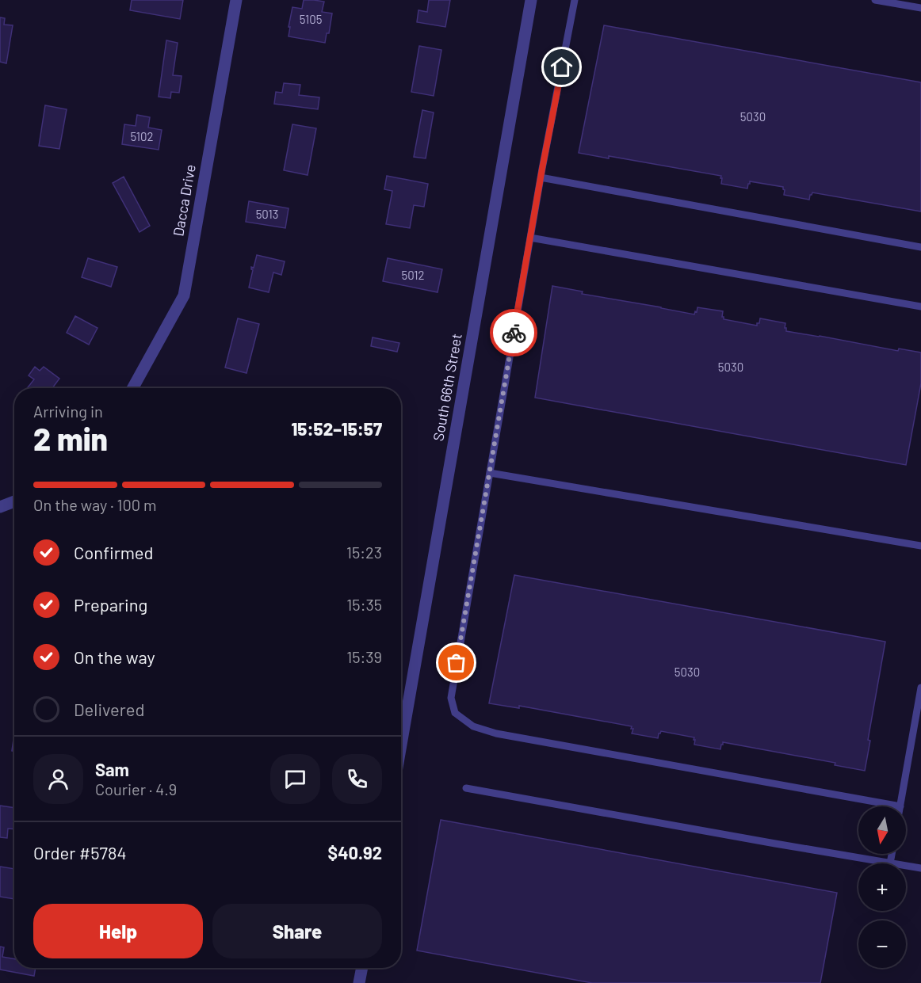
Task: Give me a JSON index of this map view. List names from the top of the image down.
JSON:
{
  "streets": {
    "street": ["Dacca Drive", "South 66th Street"]
  },
  "house_numbers": [
    "5105",
    "5030",
    "5102",
    "5013",
    "5012",
    "5030",
    "5030"
  ],
  "north": "bottom",
  "page": {
    "heading": ["2 min", "Arriving in", "15:52–15:57"],
    "panel": [
      "Sam",
      "Courier · 4.9",
      "Order #5784",
      "$40.92"
    ],
    "bar": "On the way · 100 m",
    "list": [
      ["Confirmed", "15:23"],
      ["Preparing", "15:35"],
      ["On the way", "15:39"],
      "Delivered"
    ],
    "map_buttons": ["+", "−"],
    "buttons": ["Help", "Share"]
  }
}
